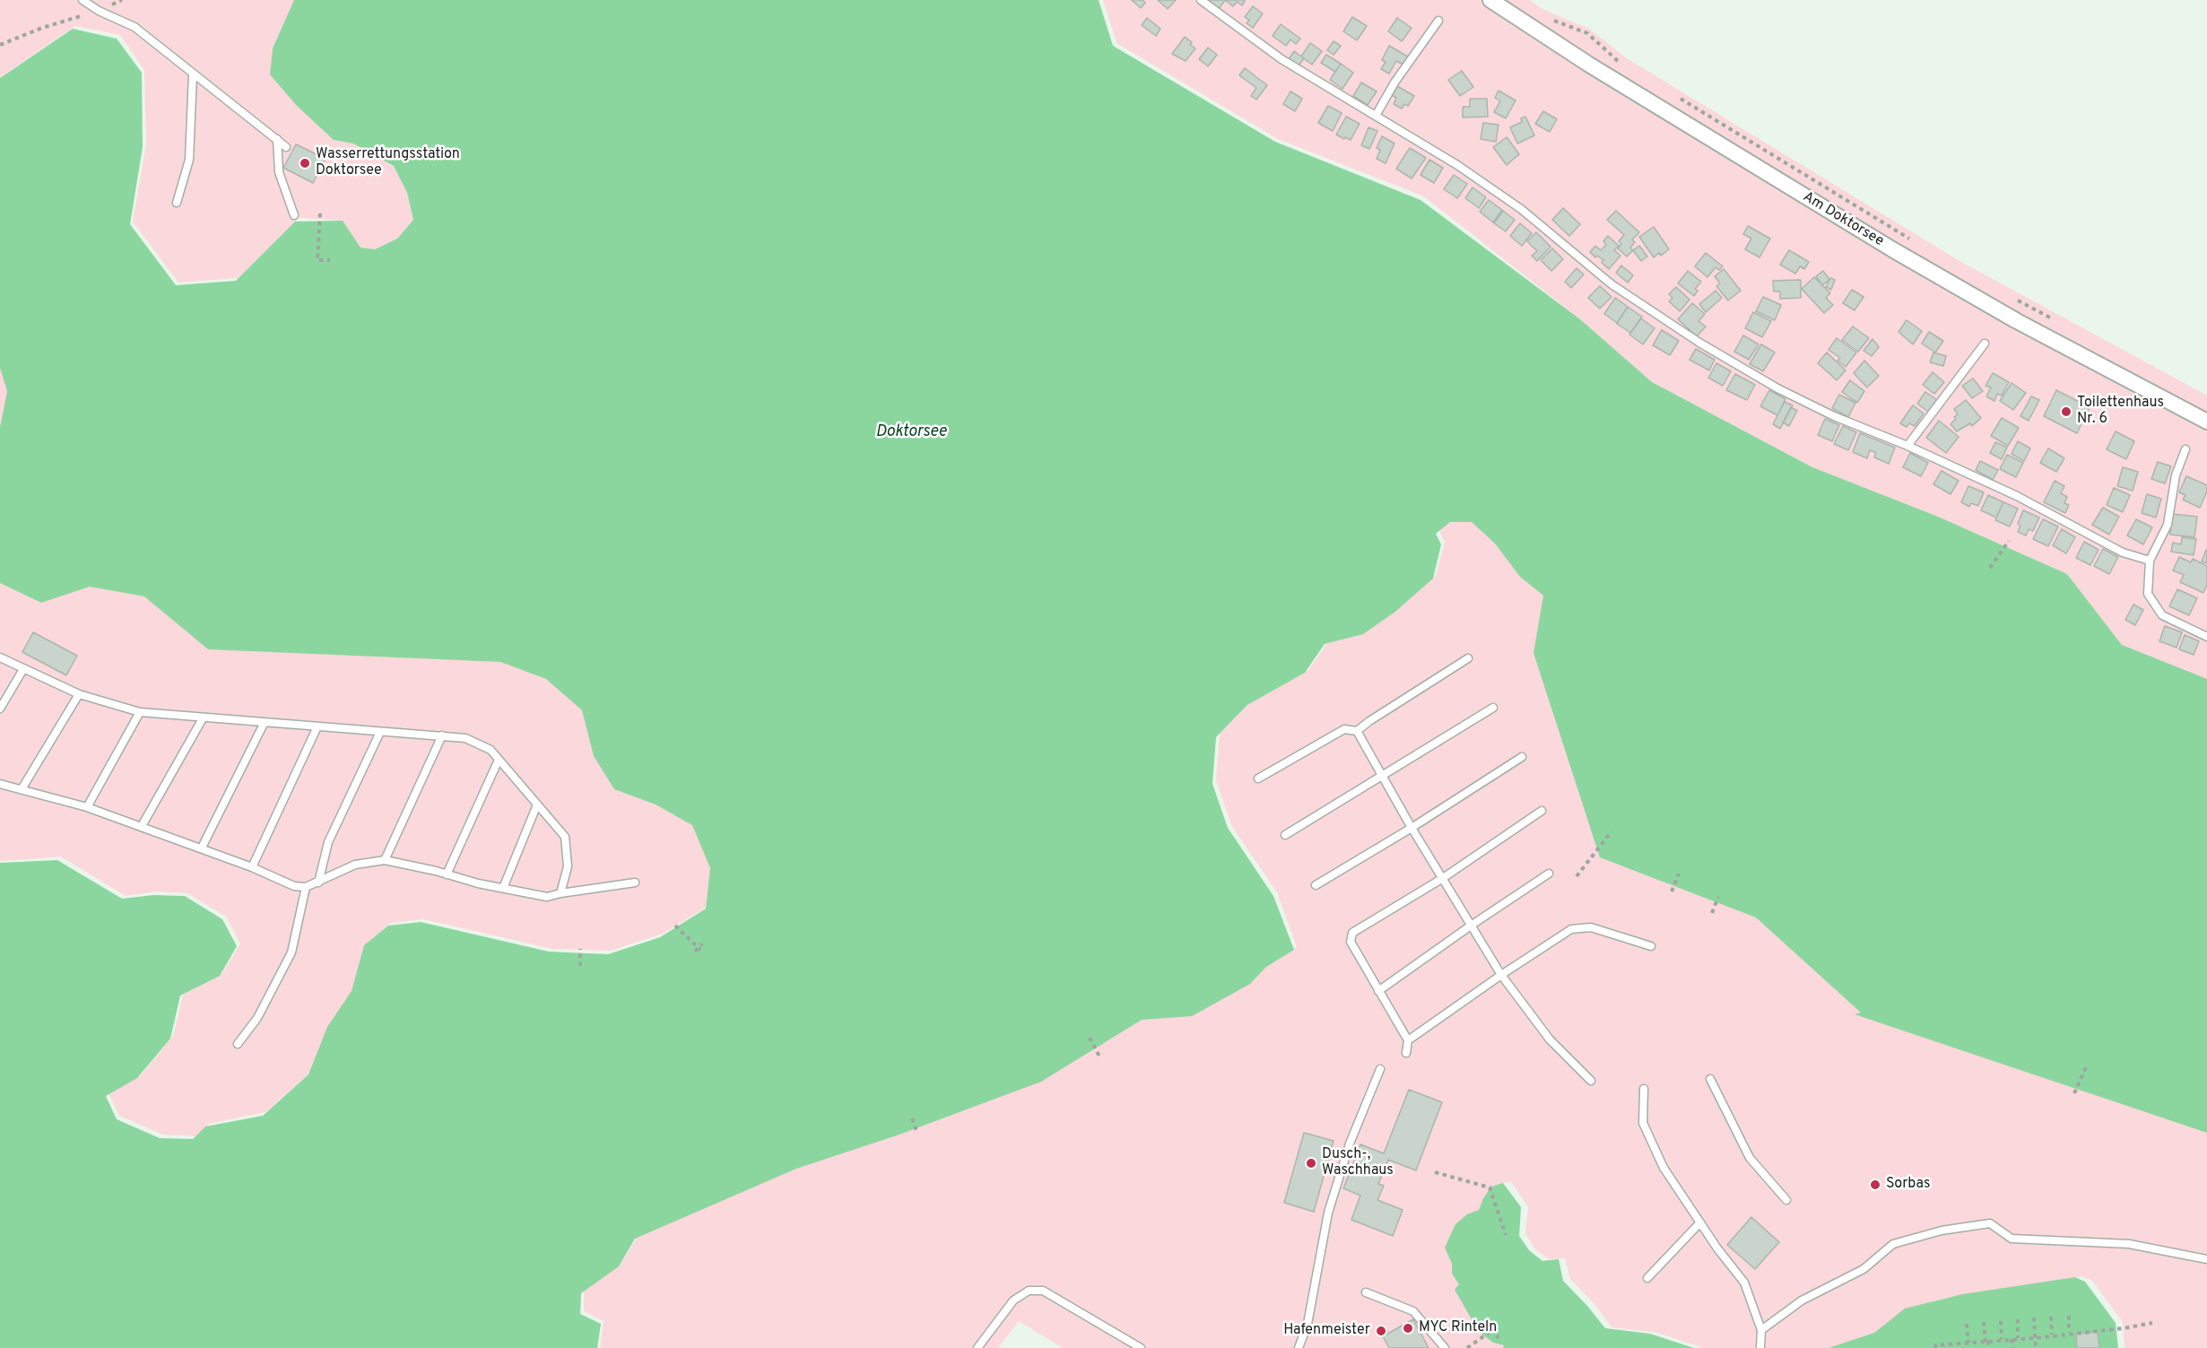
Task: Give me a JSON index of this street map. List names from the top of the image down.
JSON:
{
  "streets": {
    "street": ["Am Doktorsee"]
  },
  "water": ["Doktorsee"],
  "places": [
    "Wasserrettungsstation Doktorsee",
    "Toilettenhaus Nr. 6",
    "Dusch-, Waschhaus",
    "Sorbas",
    "MYC Rinteln",
    "Hafenmeister"
  ]
}
